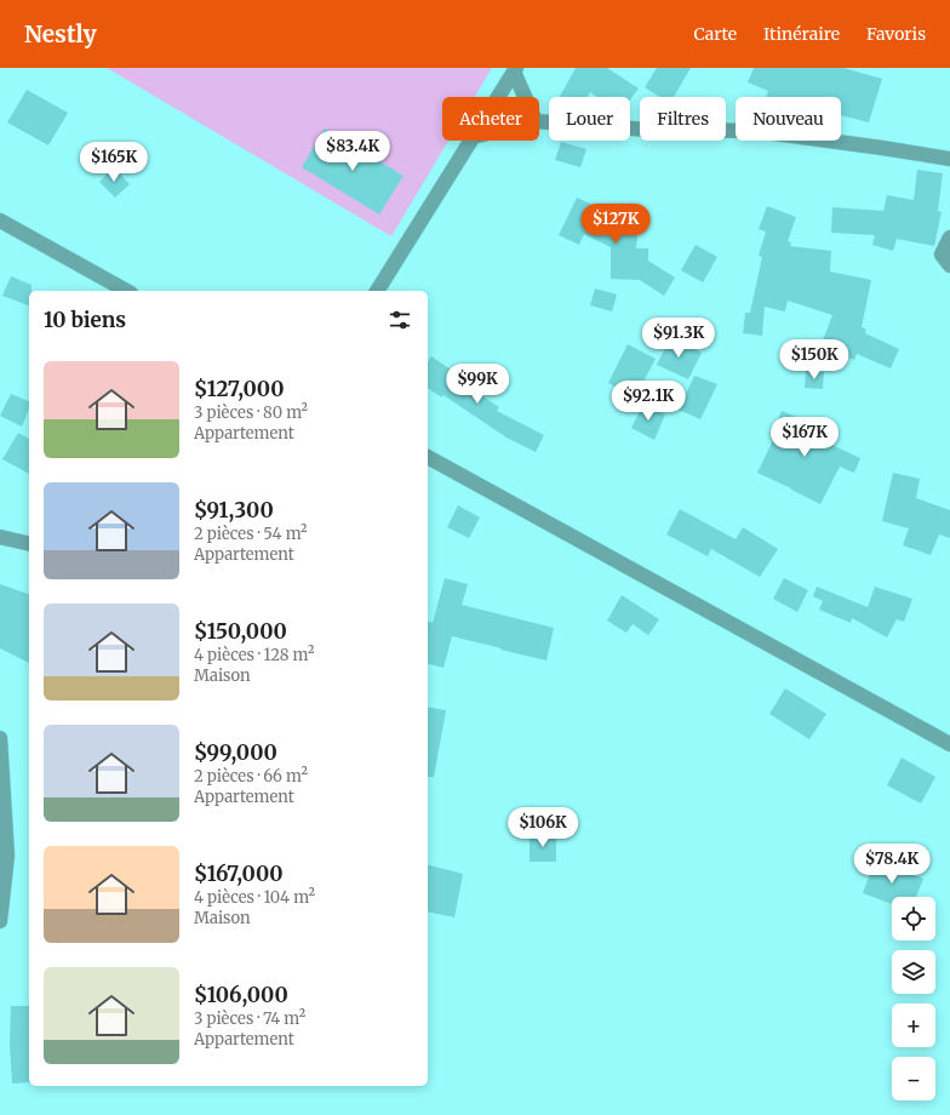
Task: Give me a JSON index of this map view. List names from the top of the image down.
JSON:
{
  "page": {
    "header": "Nestly",
    "nav": ["Carte", "Itinéraire", "Favoris"],
    "chip": [
      "Acheter",
      "Louer",
      "Filtres",
      "Nouveau"
    ],
    "price": [
      "$83.4K",
      "$165K",
      "$127K",
      "$91.3K",
      "$150K",
      "$99K",
      "$92.1K",
      "$167K",
      "$106K",
      "$78.4K"
    ],
    "heading": "10 biens",
    "list": [
      {
        "name": "$127,000",
        "note": "3 pièces · 80 m² · Appartement"
      },
      {
        "name": "$91,300",
        "note": "2 pièces · 54 m² · Appartement"
      },
      {
        "name": "$150,000",
        "note": "4 pièces · 128 m² · Maison"
      },
      {
        "name": "$99,000",
        "note": "2 pièces · 66 m² · Appartement"
      },
      {
        "name": "$167,000",
        "note": "4 pièces · 104 m² · Maison"
      },
      {
        "name": "$106,000",
        "note": "3 pièces · 74 m² · Appartement"
      }
    ],
    "map_buttons": ["+", "−"]
  }
}
